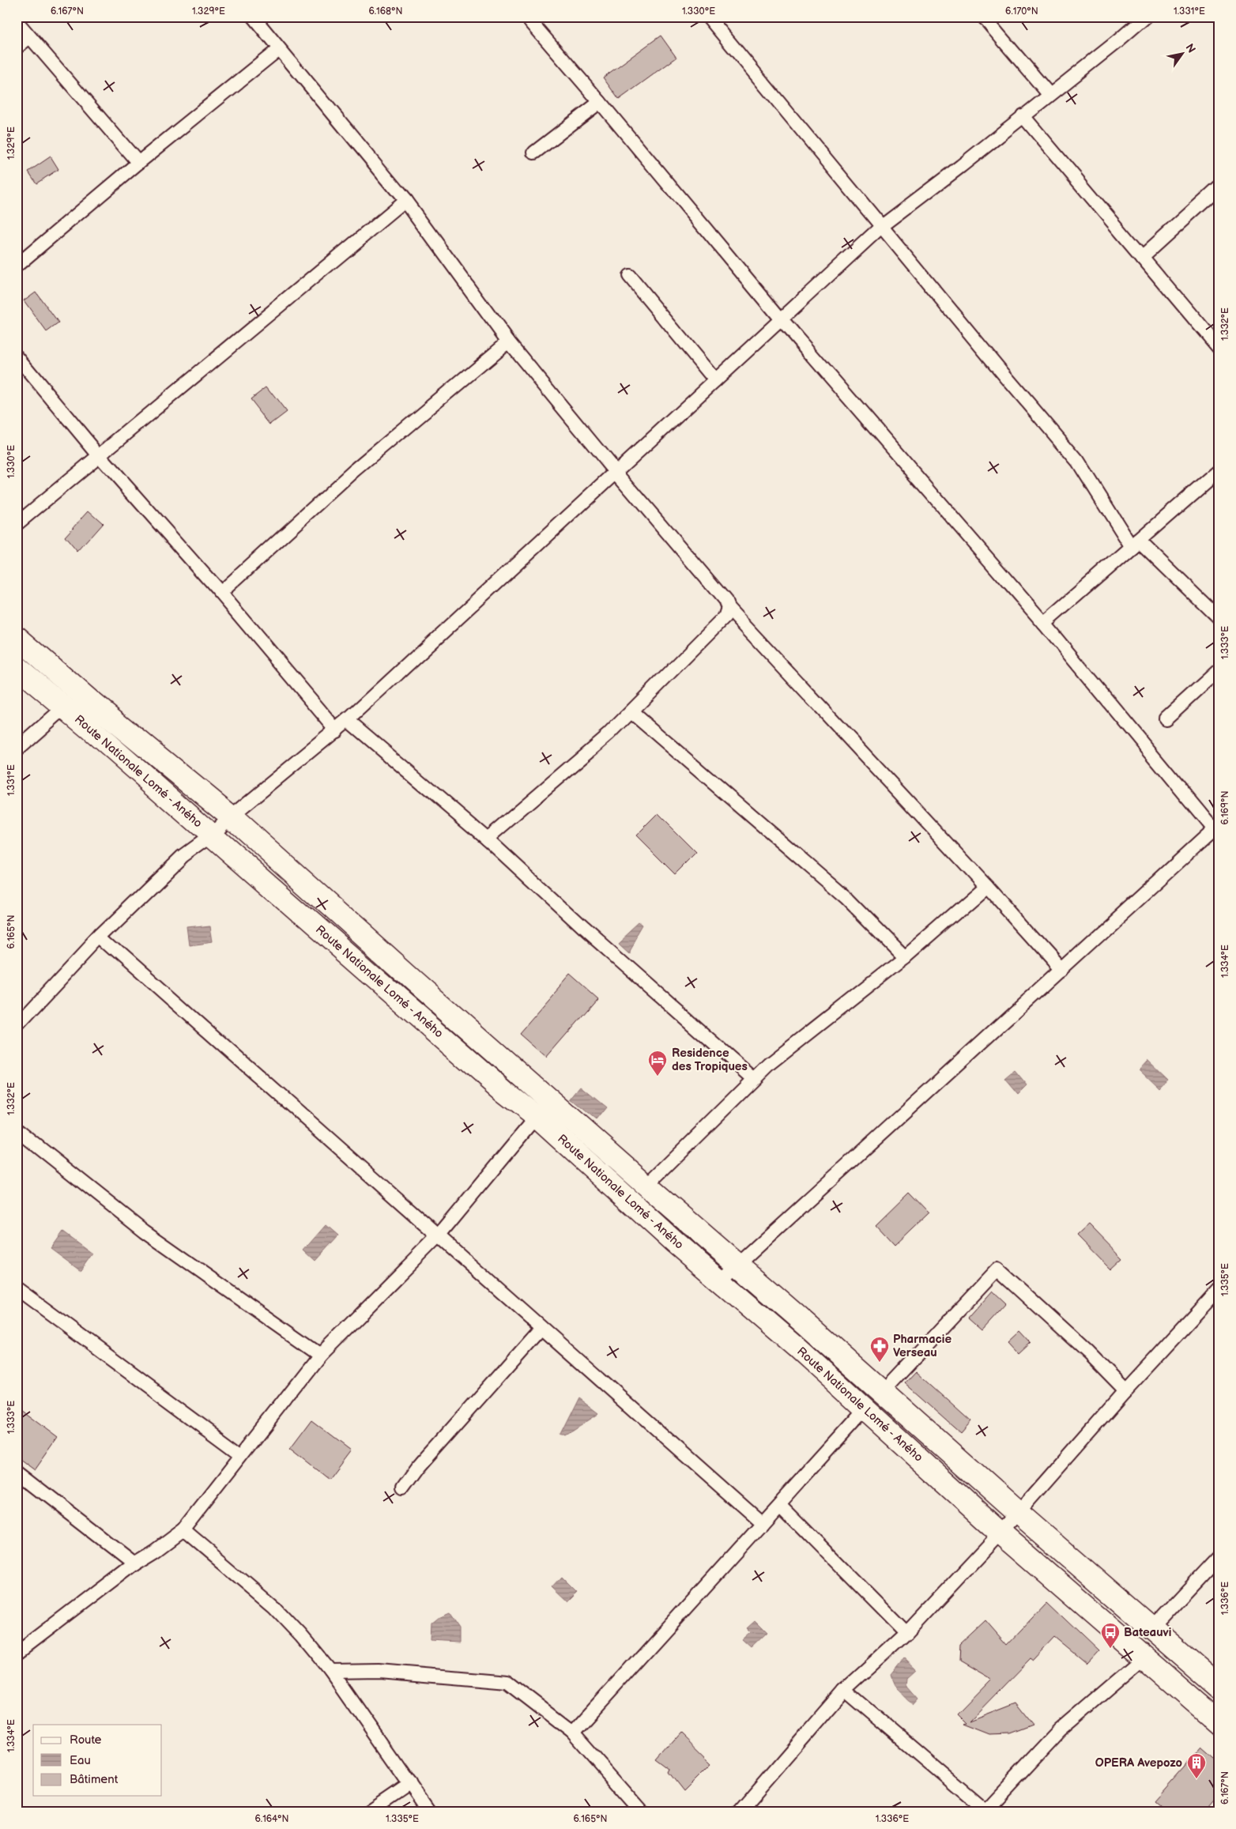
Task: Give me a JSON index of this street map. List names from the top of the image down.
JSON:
{
  "streets": {
    "highway": ["Route Nationale Lomé - Aného"]
  },
  "places": {
    "hotel": ["Residence des Tropiques"],
    "pharmacy": ["Pharmacie Verseau"],
    "bus stop": ["Bateauvi"],
    "building": ["OPERA Avepozo"]
  },
  "legend": ["Route", "Eau", "Bâtiment"],
  "north": "top right",
  "coordinates": [
    "6.167°N",
    "1.329°E",
    "6.168°N",
    "1.330°E",
    "6.170°N",
    "1.331°E",
    "1.332°E",
    "1.333°E",
    "6.169°N",
    "6.165°N",
    "1.334°E",
    "1.335°E",
    "1.336°E",
    "6.164°N"
  ]
}
